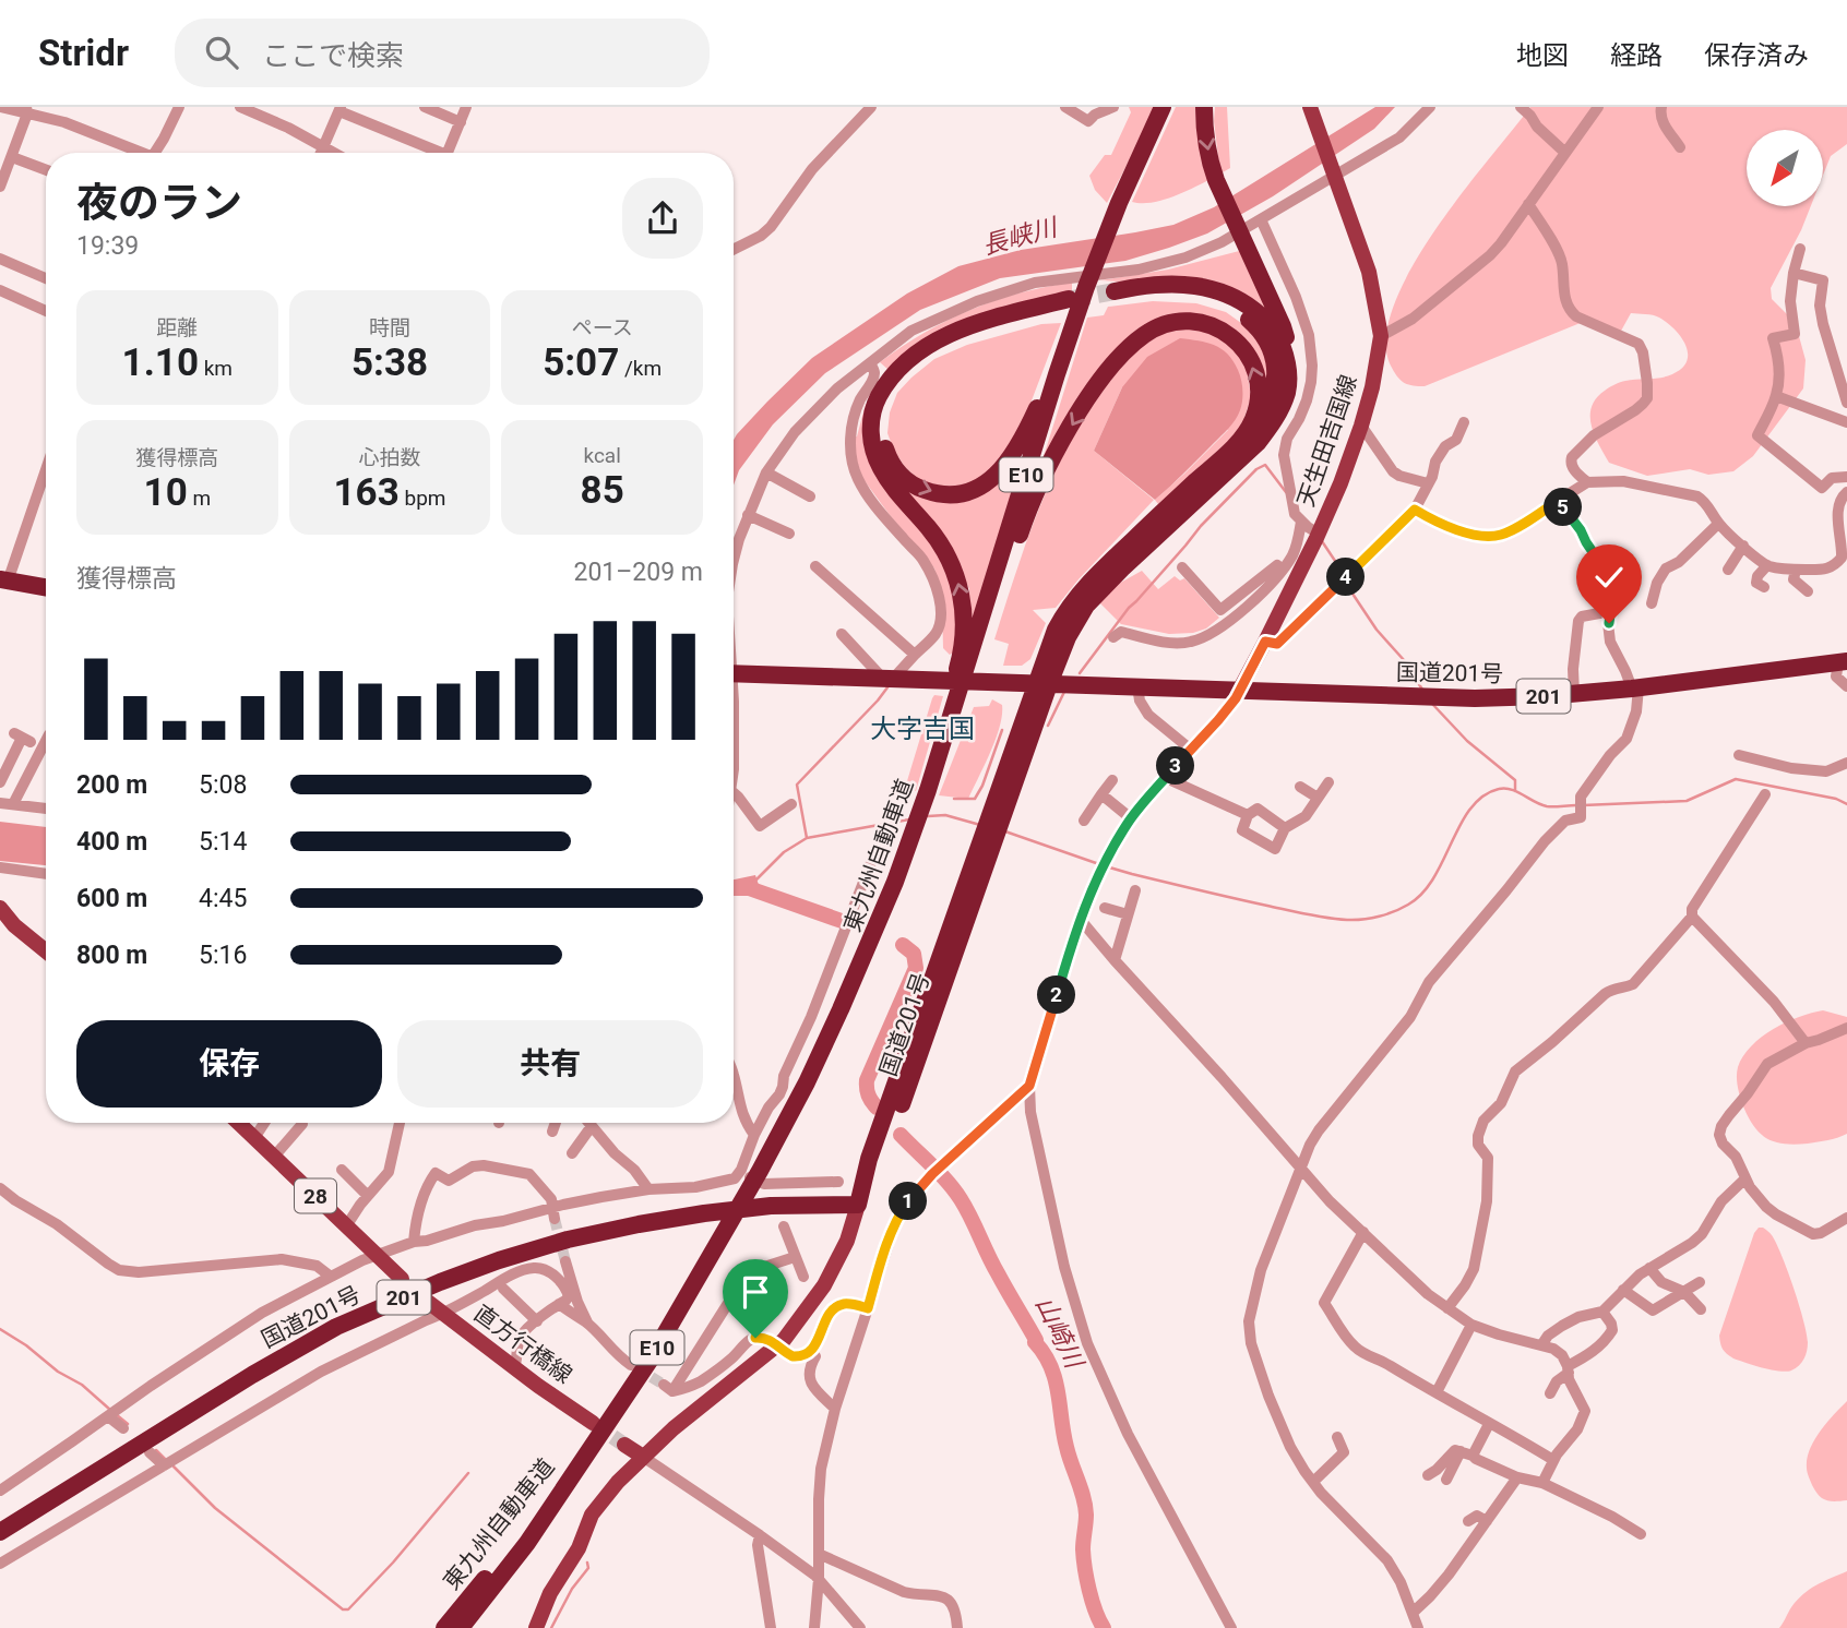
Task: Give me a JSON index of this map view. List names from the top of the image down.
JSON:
{
  "streets": {
    "highway": [
      "E10",
      "国道201号",
      "201",
      "東九州自動車道"
    ],
    "main road": ["天生田吉国線", "28", "直方行橋線"]
  },
  "crossings": [
    ["天生田吉国線", "国道201号"],
    ["E10", "東九州自動車道"]
  ],
  "districts": ["大字吉国"],
  "water": ["長峡川", "山崎川"],
  "north": "bottom left",
  "page": {
    "header": "Stridr",
    "search": "ここで検索",
    "nav": ["地図", "経路", "保存済み"],
    "heading": ["夜のラン", "19:39"],
    "stats": [
      ["距離", "1.10 km"],
      ["時間", "5:38"],
      ["ペース", "5:07 /km"],
      ["獲得標高", "10 m"],
      ["心拍数", "163 bpm"],
      ["kcal", "85"]
    ],
    "pins": [
      "5",
      "4",
      "3",
      "2",
      "1"
    ],
    "chart": ["獲得標高", "201–209 m"],
    "list": [
      {
        "name": "200 m",
        "note": "5:08"
      },
      {
        "name": "400 m",
        "note": "5:14"
      },
      {
        "name": "600 m",
        "note": "4:45"
      },
      {
        "name": "800 m",
        "note": "5:16"
      }
    ],
    "buttons": ["保存", "共有"]
  }
}
